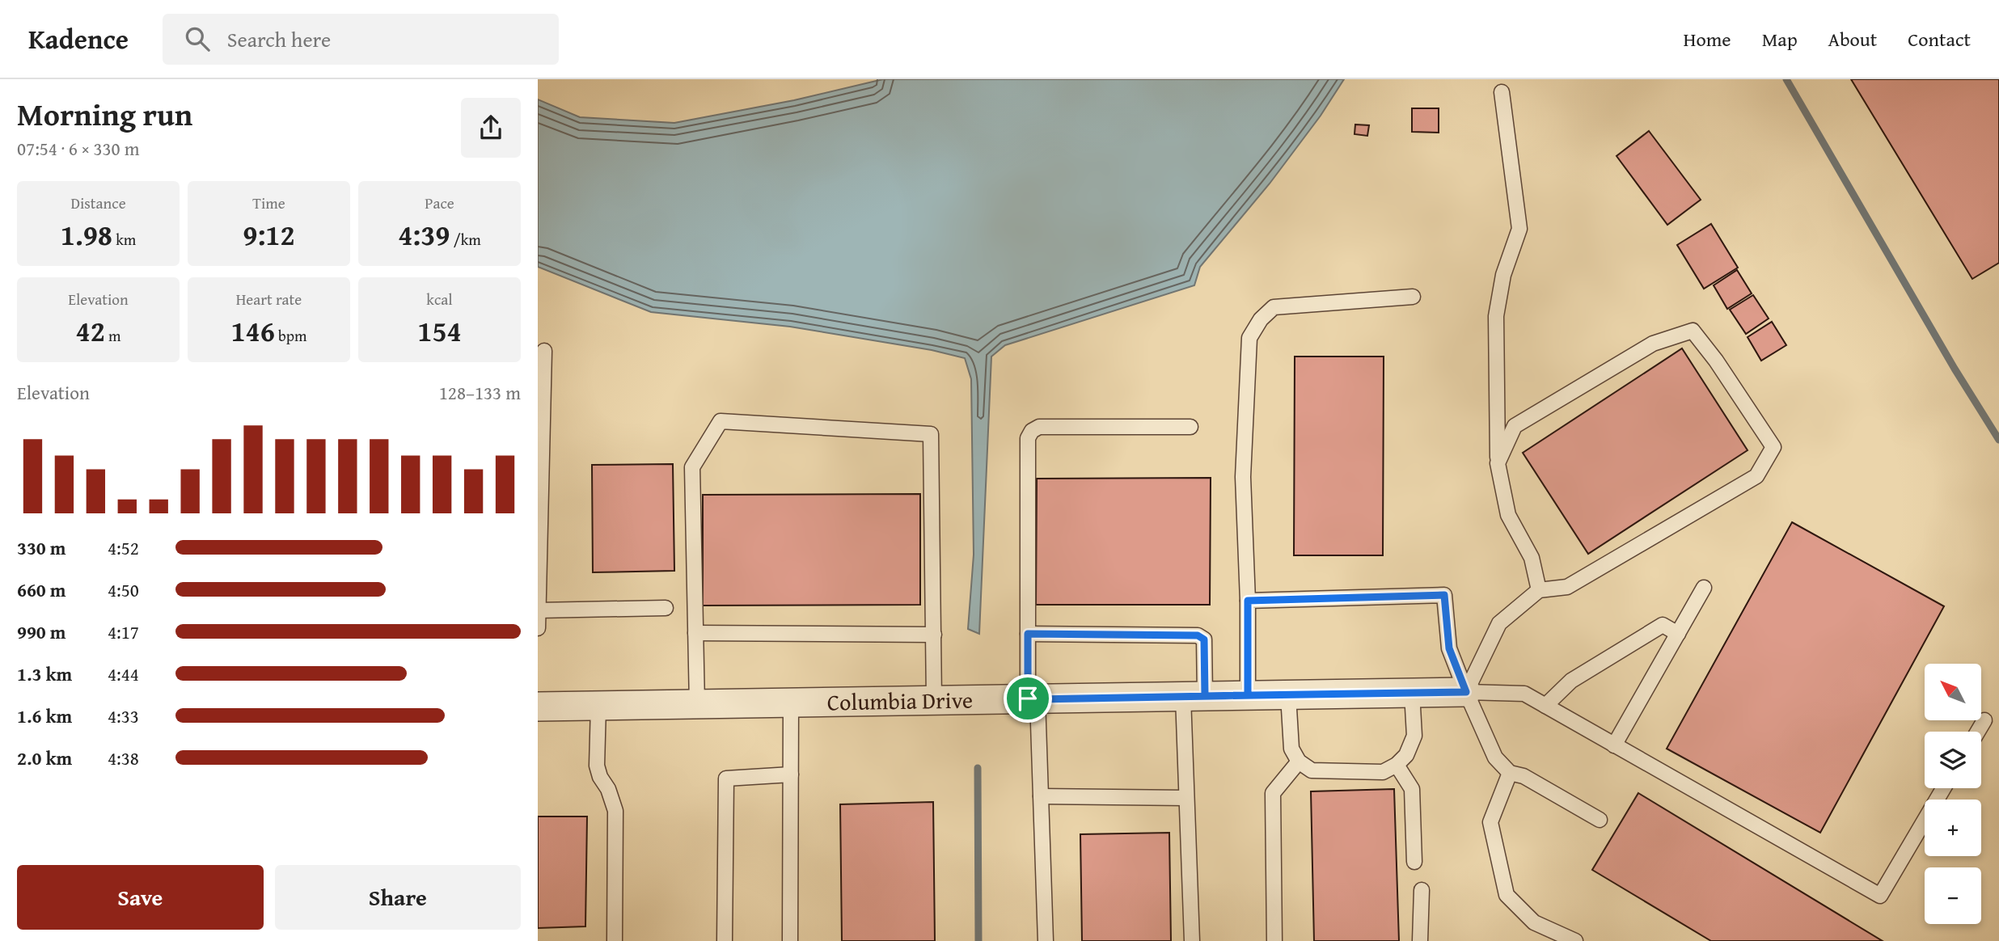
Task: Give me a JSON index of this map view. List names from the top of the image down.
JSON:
{
  "streets": {
    "street": ["Columbia Drive"]
  },
  "north": "top left",
  "page": {
    "header": "Kadence",
    "search": "Search here",
    "nav": [
      "Home",
      "Map",
      "About",
      "Contact"
    ],
    "heading": ["Morning run", "07:54 · 6 × 330 m"],
    "stats": [
      ["Distance", "1.98 km"],
      ["Time", "9:12"],
      ["Pace", "4:39 /km"],
      ["Elevation", "42 m"],
      ["Heart rate", "146 bpm"],
      ["kcal", "154"]
    ],
    "chart": ["Elevation", "128–133 m"],
    "list": [
      {
        "name": "330 m",
        "note": "4:52"
      },
      {
        "name": "660 m",
        "note": "4:50"
      },
      {
        "name": "990 m",
        "note": "4:17"
      },
      {
        "name": "1.3 km",
        "note": "4:44"
      },
      {
        "name": "1.6 km",
        "note": "4:33"
      },
      {
        "name": "2.0 km",
        "note": "4:38"
      }
    ],
    "map_buttons": ["+", "−"],
    "buttons": ["Save", "Share"]
  }
}
